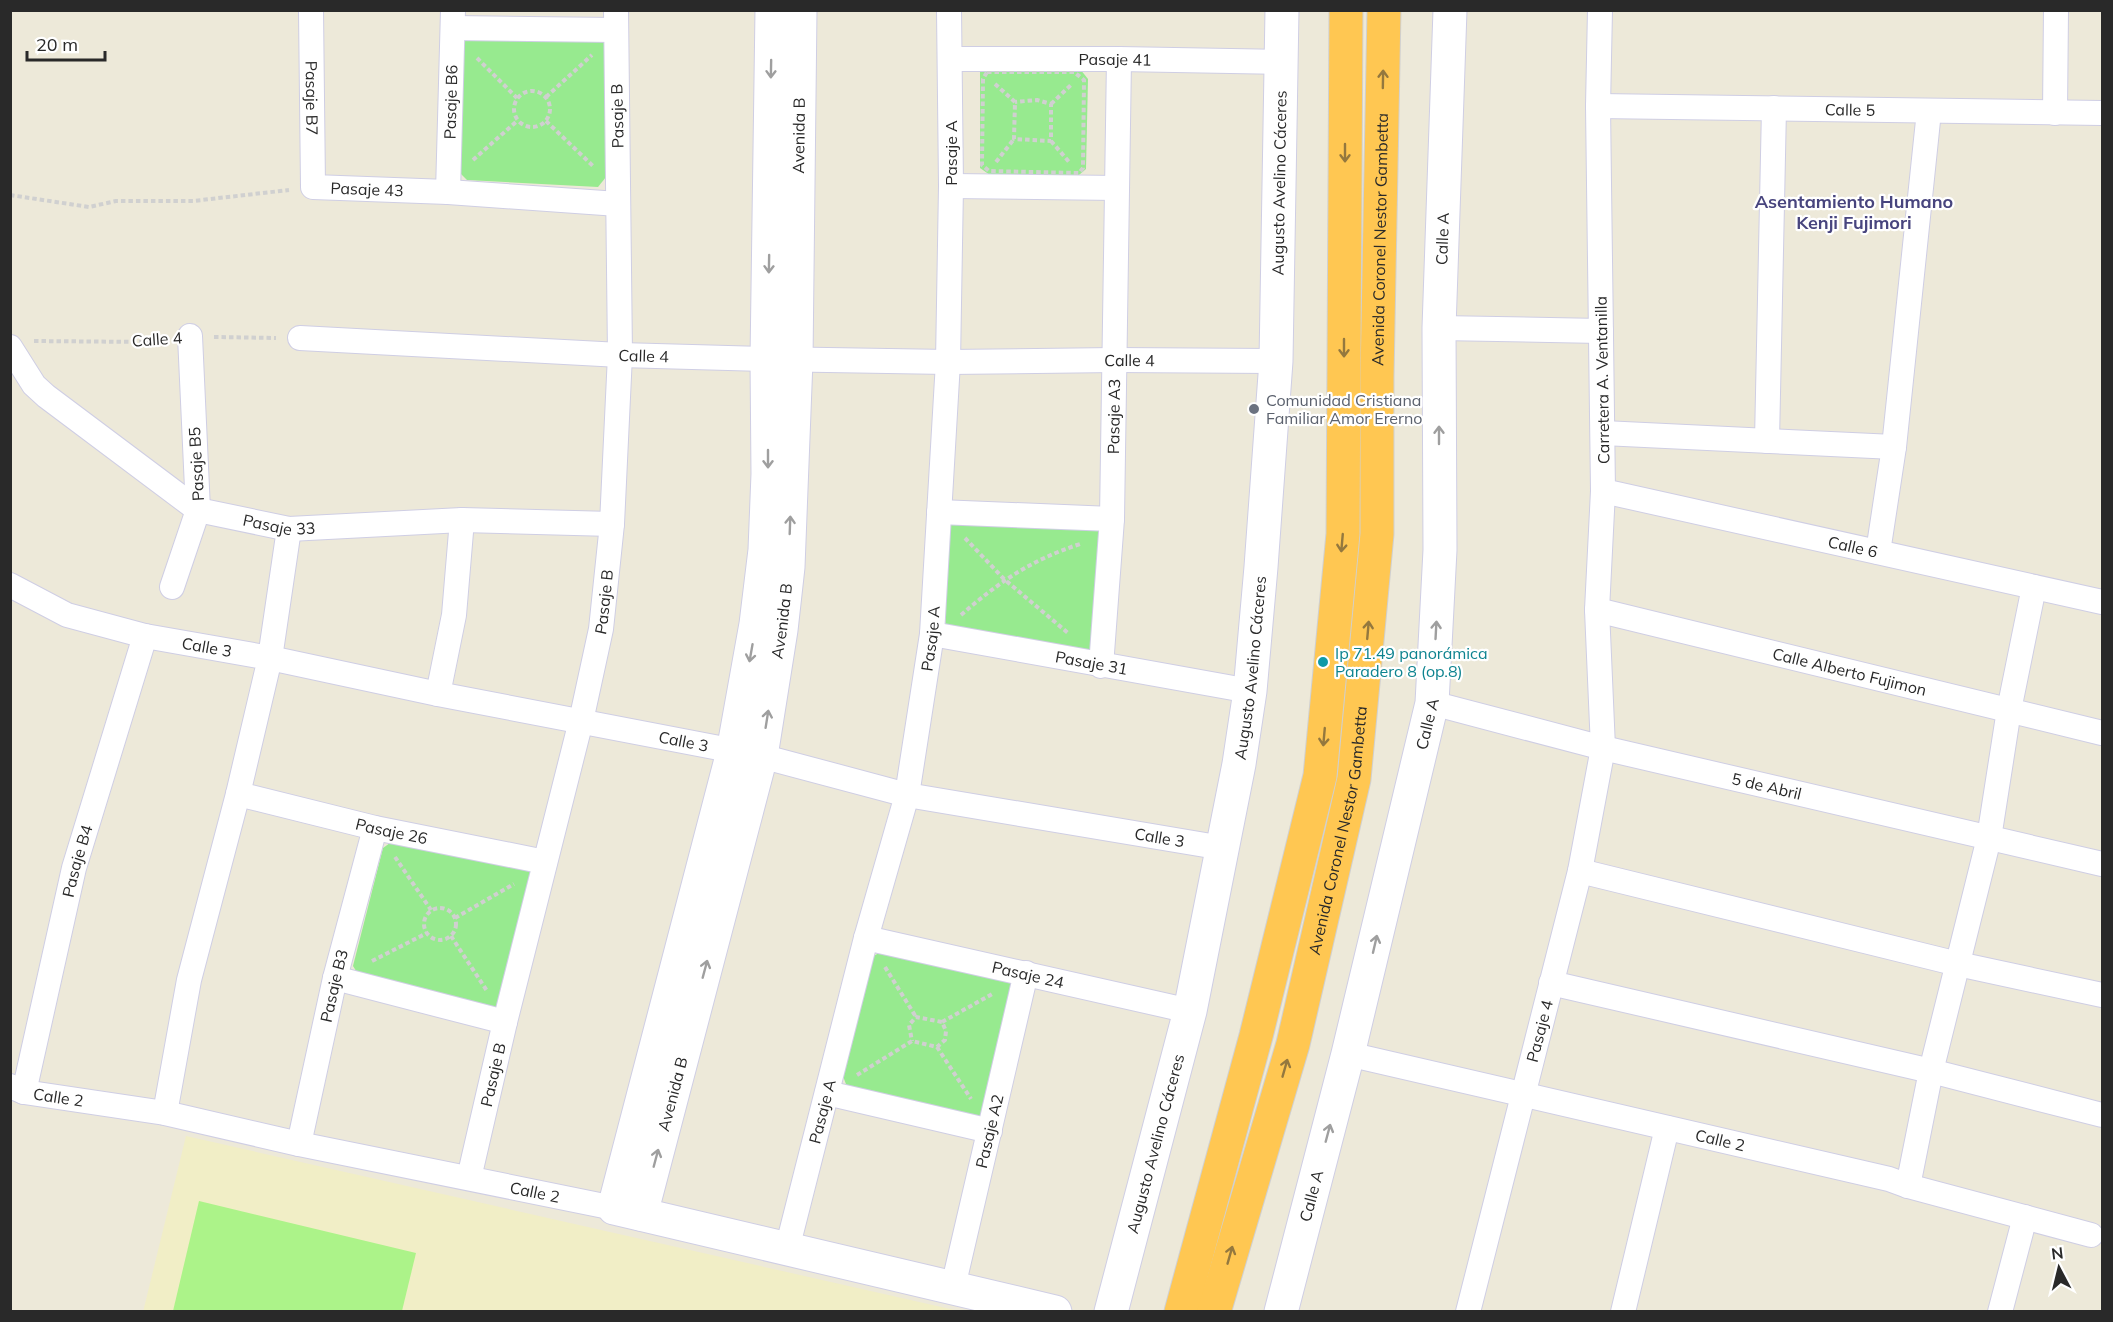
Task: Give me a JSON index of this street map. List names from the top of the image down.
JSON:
{
  "streets": {
    "highway": ["Avenida Coronel Nestor Gambetta"],
    "street": [
      "Pasaje 41",
      "Pasaje B7",
      "Pasaje B6",
      "Calle 5",
      "Pasaje B",
      "Avenida B",
      "Pasaje A",
      "Augusto Avelino Cáceres",
      "Pasaje 43",
      "Calle A",
      "Calle 4",
      "Carretera A. Ventanilla",
      "Pasaje A3",
      "Pasaje B5",
      "Pasaje 33",
      "Calle 6",
      "Calle 3",
      "Pasaje 31",
      "Calle Alberto Fujimon",
      "5 de Abril",
      "Pasaje 26",
      "Pasaje B4",
      "Pasaje 24",
      "Pasaje B3",
      "Pasaje 4",
      "Calle 2",
      "Pasaje A2"
    ]
  },
  "crossings": [
    ["Pasaje 41", "Pasaje A"],
    ["Pasaje 41", "Augusto Avelino Cáceres"],
    ["Pasaje 41", "Pasaje A3"],
    ["Pasaje B7", "Pasaje 43"],
    ["Pasaje B6", "Pasaje 43"],
    ["Calle 5", "Carretera A. Ventanilla"],
    ["Pasaje B", "Pasaje 43"],
    ["Pasaje B", "Calle 4"],
    ["Pasaje B", "Pasaje 33"],
    ["Pasaje B", "Calle 3"],
    ["Pasaje B", "Pasaje 26"],
    ["Pasaje B", "Calle 2"],
    ["Avenida B", "Calle 4"],
    ["Avenida B", "Calle 3"],
    ["Avenida B", "Calle 2"],
    ["Pasaje A", "Calle 4"],
    ["Pasaje A", "Calle 3"],
    ["Pasaje A", "Pasaje 31"],
    ["Pasaje A", "Pasaje 24"],
    ["Pasaje A", "Calle 2"],
    ["Augusto Avelino Cáceres", "Calle 4"],
    ["Augusto Avelino Cáceres", "Calle 3"],
    ["Augusto Avelino Cáceres", "Pasaje 31"],
    ["Augusto Avelino Cáceres", "Pasaje 24"],
    ["Calle A", "5 de Abril"],
    ["Calle A", "Calle 2"],
    ["Calle 4", "Pasaje A3"],
    ["Calle 4", "Pasaje B5"],
    ["Calle 4", "Pasaje 33"],
    ["Carretera A. Ventanilla", "Calle 6"],
    ["Carretera A. Ventanilla", "Calle Alberto Fujimon"],
    ["Carretera A. Ventanilla", "5 de Abril"],
    ["Carretera A. Ventanilla", "Pasaje 4"],
    ["Pasaje A3", "Pasaje 31"],
    ["Pasaje B5", "Pasaje 33"],
    ["Calle 3", "Pasaje B4"],
    ["5 de Abril", "Pasaje 4"],
    ["Pasaje 26", "Pasaje B3"],
    ["Pasaje B4", "Calle 2"],
    ["Pasaje 24", "Pasaje A2"],
    ["Pasaje B3", "Calle 2"],
    ["Pasaje 4", "Calle 2"],
    ["Calle 2", "Pasaje A2"]
  ],
  "one_way": ["Calle A"],
  "districts": ["Asentamiento Humano Kenji Fujimori"],
  "places": ["Comunidad Cristiana Familiar Amor Ererno", "Ip 71.49 panorámica Paradero 8 (op.8)"],
  "scale_bar": "20 m",
  "north": "top"
}
